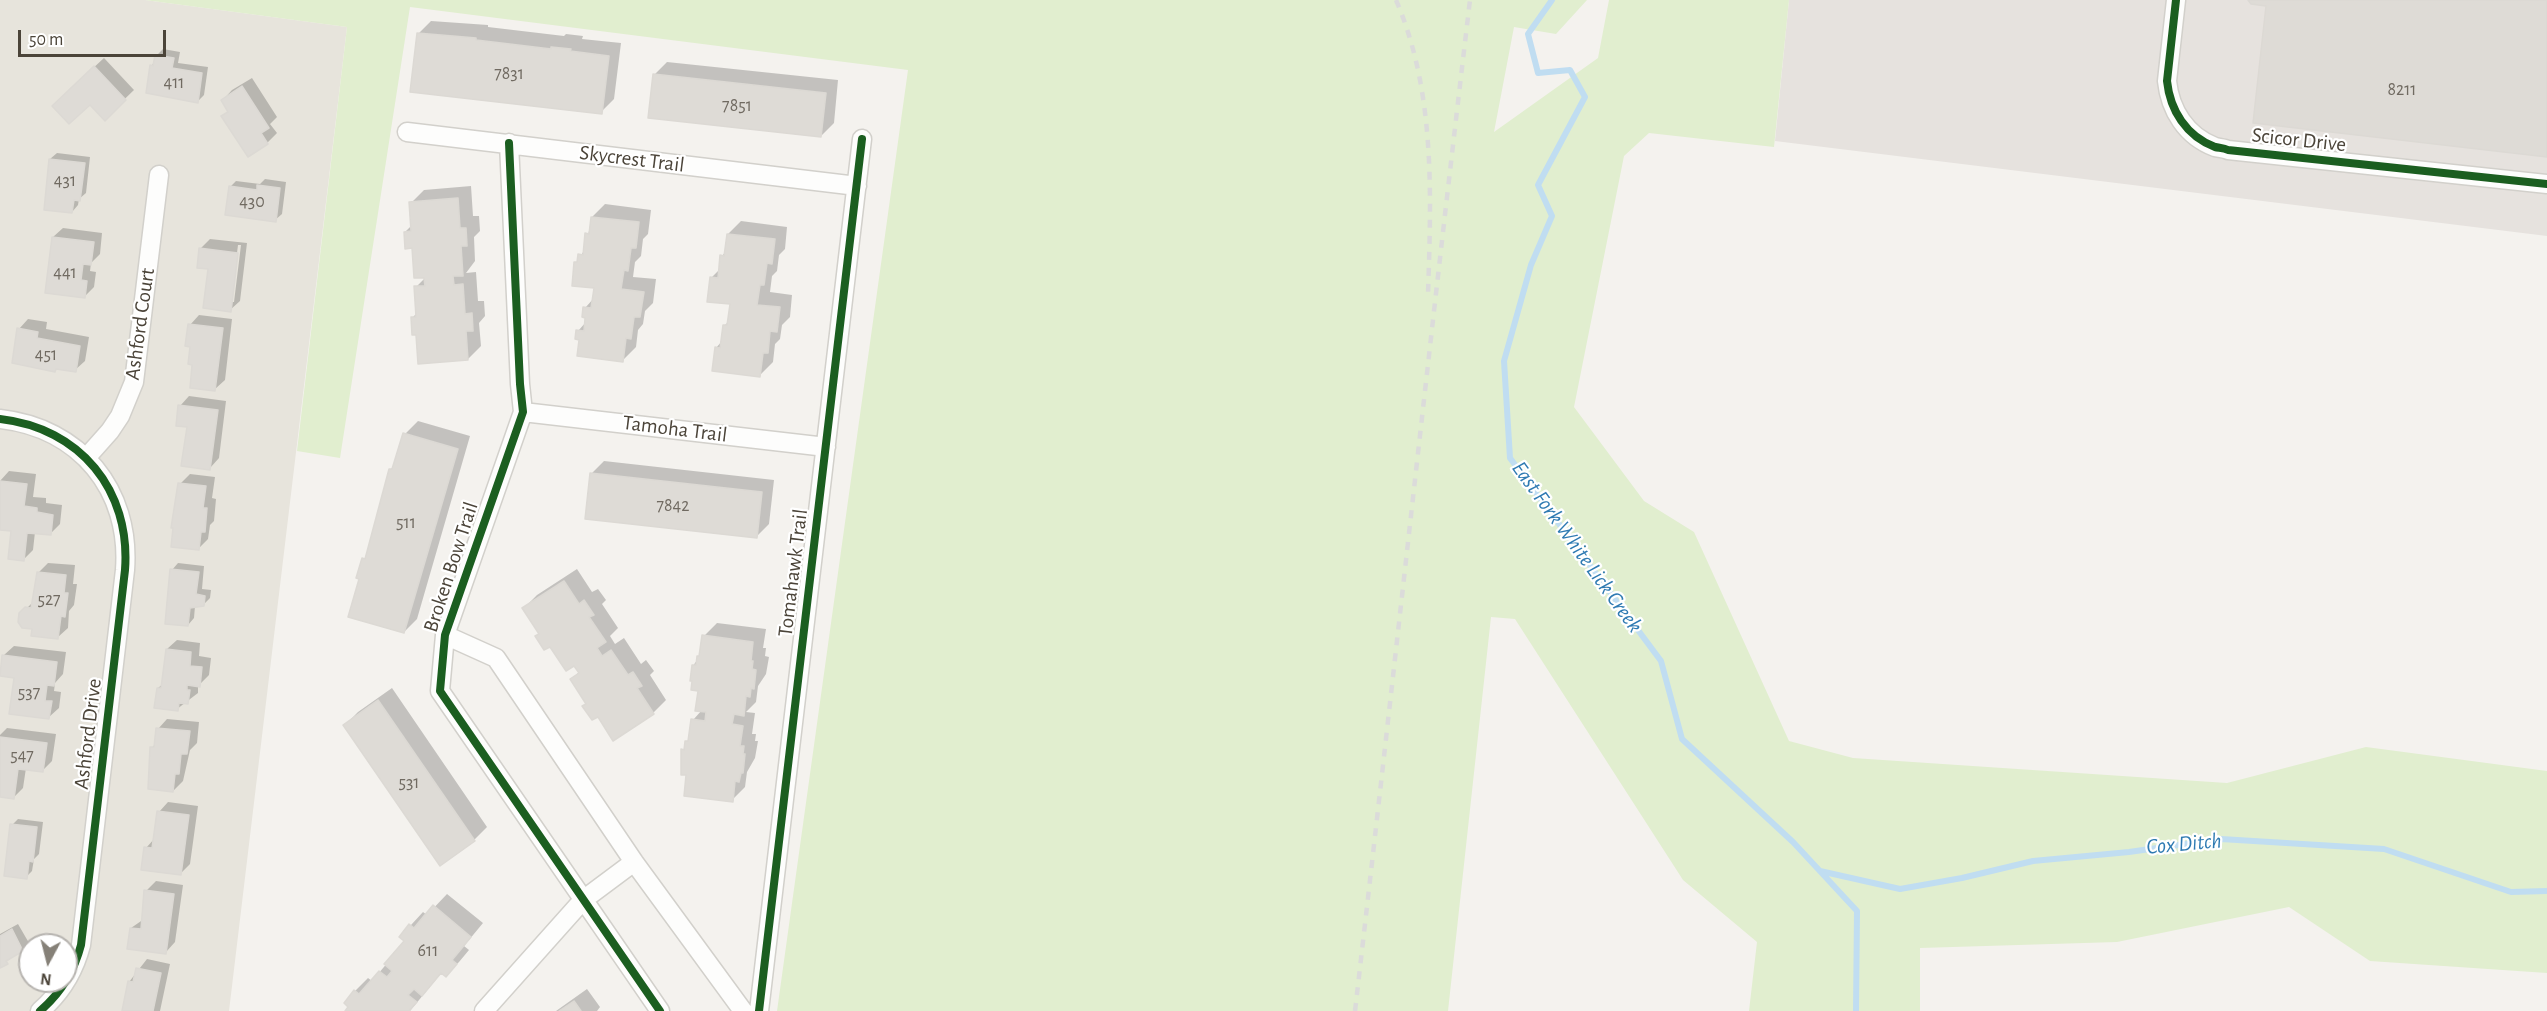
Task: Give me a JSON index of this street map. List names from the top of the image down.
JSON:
{
  "streets": {
    "street": [
      "Scicor Drive",
      "Skycrest Trail",
      "Ashford Court",
      "Tamoha Trail",
      "Broken Bow Trail",
      "Tomahawk Trail",
      "Ashford Drive"
    ]
  },
  "crossings": [
    ["Skycrest Trail", "Broken Bow Trail"],
    ["Skycrest Trail", "Tomahawk Trail"],
    ["Ashford Court", "Ashford Drive"],
    ["Tamoha Trail", "Broken Bow Trail"],
    ["Tamoha Trail", "Tomahawk Trail"]
  ],
  "water": ["East Fork White Lick Creek", "Cox Ditch"],
  "house_numbers": [
    "7831",
    "411",
    "8211",
    "7851",
    "431",
    "430",
    "441",
    "451",
    "7842",
    "511",
    "527",
    "537",
    "547",
    "531",
    "611"
  ],
  "scale_bar": "50 m",
  "north": "bottom"
}
